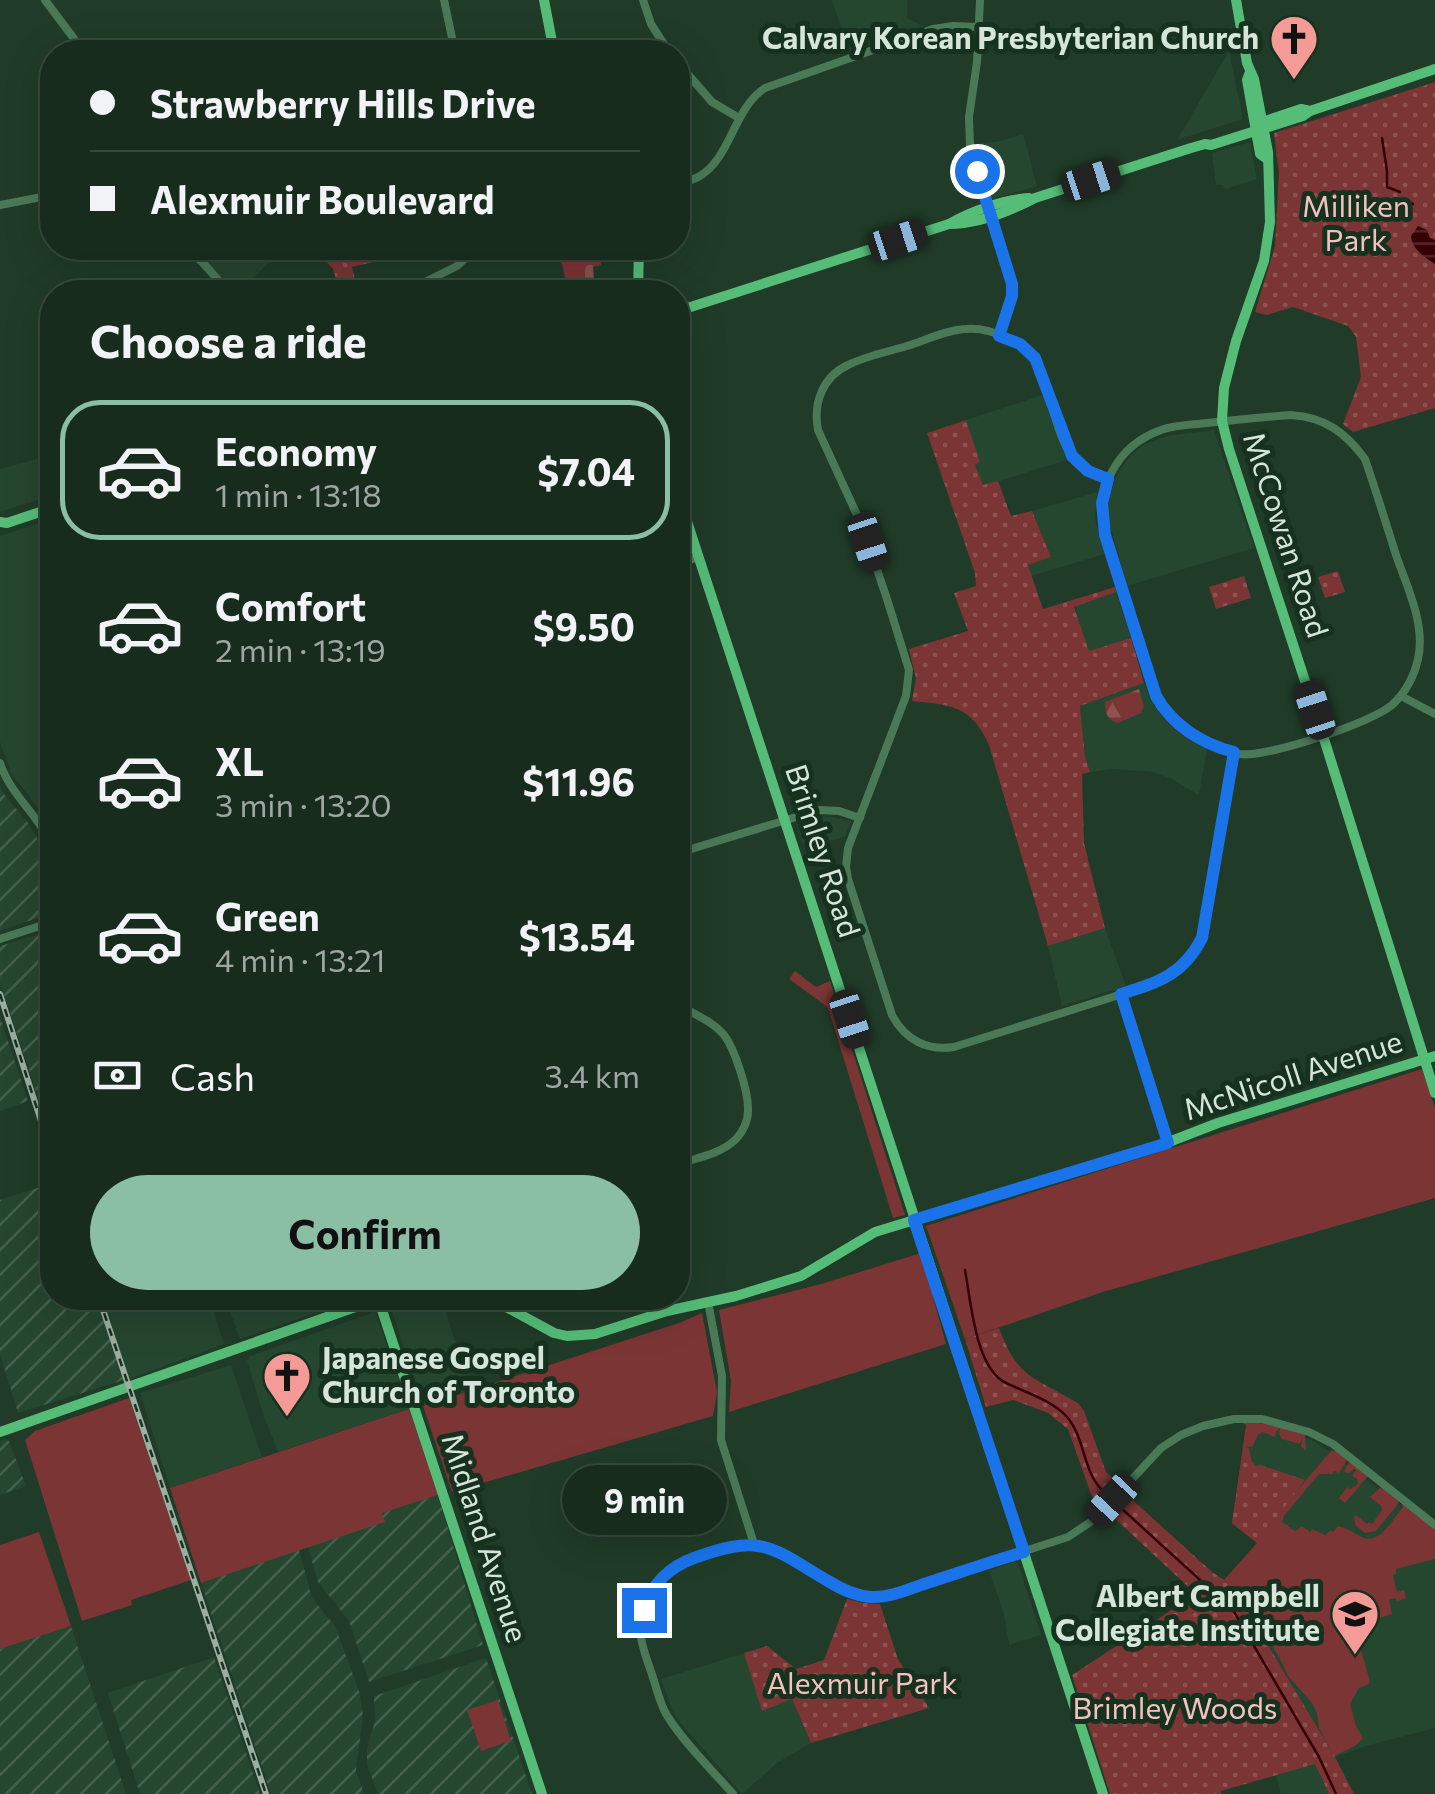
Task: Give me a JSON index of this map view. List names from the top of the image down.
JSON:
{
  "streets": {
    "main road": [
      "McCowan Road",
      "Brimley Road",
      "McNicoll Avenue",
      "Midland Avenue"
    ]
  },
  "crossings": [
    ["McCowan Road", "McNicoll Avenue"],
    ["Brimley Road", "McNicoll Avenue"]
  ],
  "parks": ["Milliken Park", "Alexmuir Park", "Brimley Woods"],
  "places": {
    "church": ["Calvary Korean Presbyterian Church", "Japanese Gospel Church of Toronto"],
    "school or university": ["Albert Campbell Collegiate Institute"]
  },
  "page": {
    "banner": ["Strawberry Hills Drive", "Alexmuir Boulevard"],
    "heading": "Choose a ride",
    "list": [
      {
        "name": "Economy",
        "note": "1 min · 13:18",
        "value": "$7.04"
      },
      {
        "name": "Comfort",
        "note": "2 min · 13:19",
        "value": "$9.50"
      },
      {
        "name": "XL",
        "note": "3 min · 13:20",
        "value": "$11.96"
      },
      {
        "name": "Green",
        "note": "4 min · 13:21",
        "value": "$13.54"
      }
    ],
    "pay": ["Cash", "3.4 km"],
    "buttons": "Confirm",
    "bubble": "9 min"
  }
}
